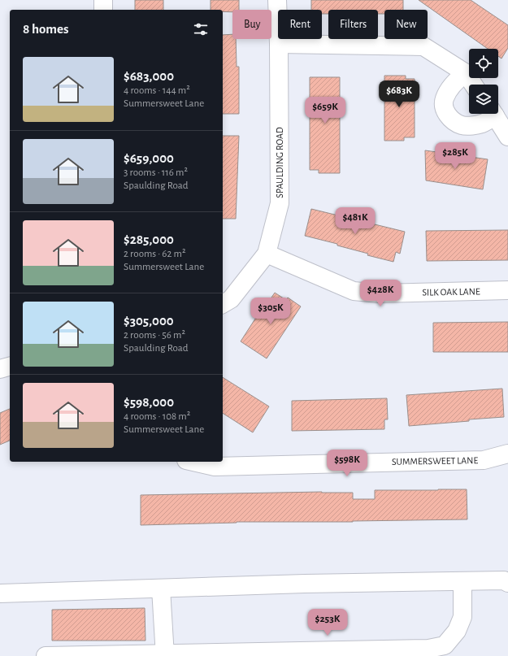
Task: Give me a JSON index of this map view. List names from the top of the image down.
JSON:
{
  "streets": {
    "street": ["SPAULDING ROAD", "SILK OAK LANE", "SUMMERSWEET LANE"]
  },
  "crossings": [
    ["SPAULDING ROAD", "SILK OAK LANE"]
  ],
  "page": {
    "chip": [
      "Buy",
      "Rent",
      "Filters",
      "New"
    ],
    "heading": "8 homes",
    "list": [
      {
        "name": "$683,000",
        "note": "4 rooms · 144 m² · Summersweet Lane"
      },
      {
        "name": "$659,000",
        "note": "3 rooms · 116 m² · Spaulding Road"
      },
      {
        "name": "$285,000",
        "note": "2 rooms · 62 m² · Summersweet Lane"
      },
      {
        "name": "$305,000",
        "note": "2 rooms · 56 m² · Spaulding Road"
      },
      {
        "name": "$598,000",
        "note": "4 rooms · 108 m² · Summersweet Lane"
      }
    ],
    "price": [
      "$683K",
      "$659K",
      "$285K",
      "$481K",
      "$428K",
      "$305K",
      "$598K",
      "$253K"
    ]
  }
}
